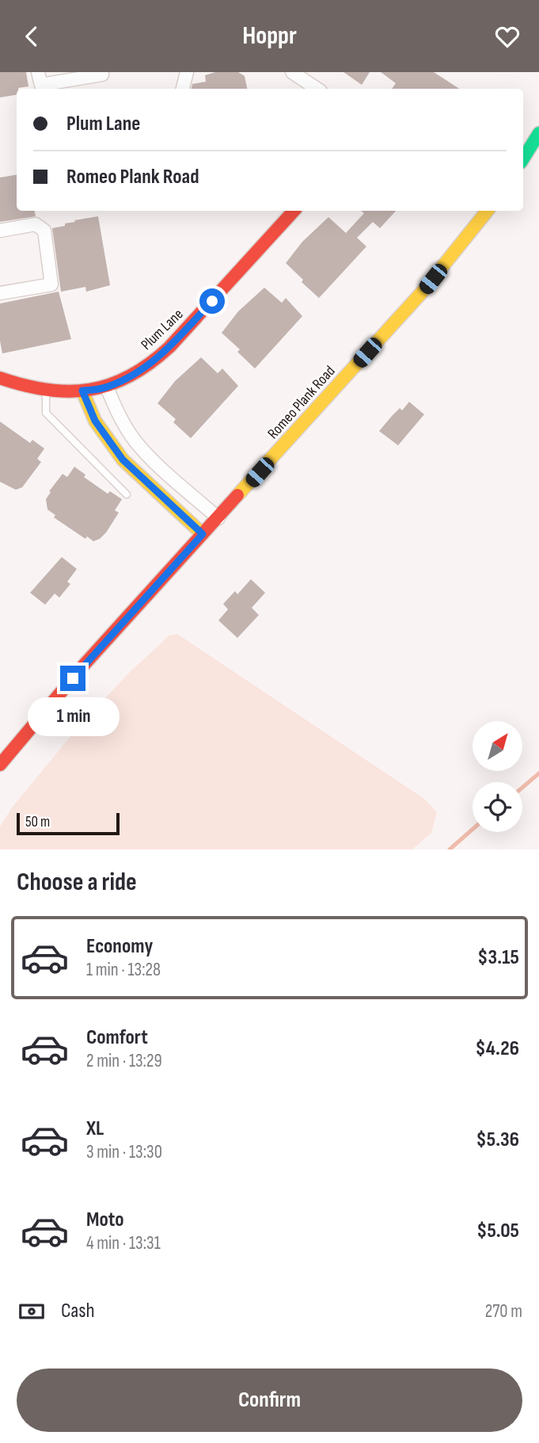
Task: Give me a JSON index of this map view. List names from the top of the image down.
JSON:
{
  "streets": {
    "main road": ["Plum Lane", "Romeo Plank Road"]
  },
  "scale_bar": "50 m",
  "north": "top right",
  "page": {
    "header": "Hoppr",
    "banner": ["Plum Lane", "Romeo Plank Road"],
    "bubble": "1 min",
    "scale": "50 m",
    "heading": "Choose a ride",
    "list": [
      {
        "name": "Economy",
        "note": "1 min · 13:28",
        "value": "$3.15"
      },
      {
        "name": "Comfort",
        "note": "2 min · 13:29",
        "value": "$4.26"
      },
      {
        "name": "XL",
        "note": "3 min · 13:30",
        "value": "$5.36"
      },
      {
        "name": "Moto",
        "note": "4 min · 13:31",
        "value": "$5.05"
      }
    ],
    "pay": ["Cash", "270 m"],
    "buttons": "Confirm"
  }
}
